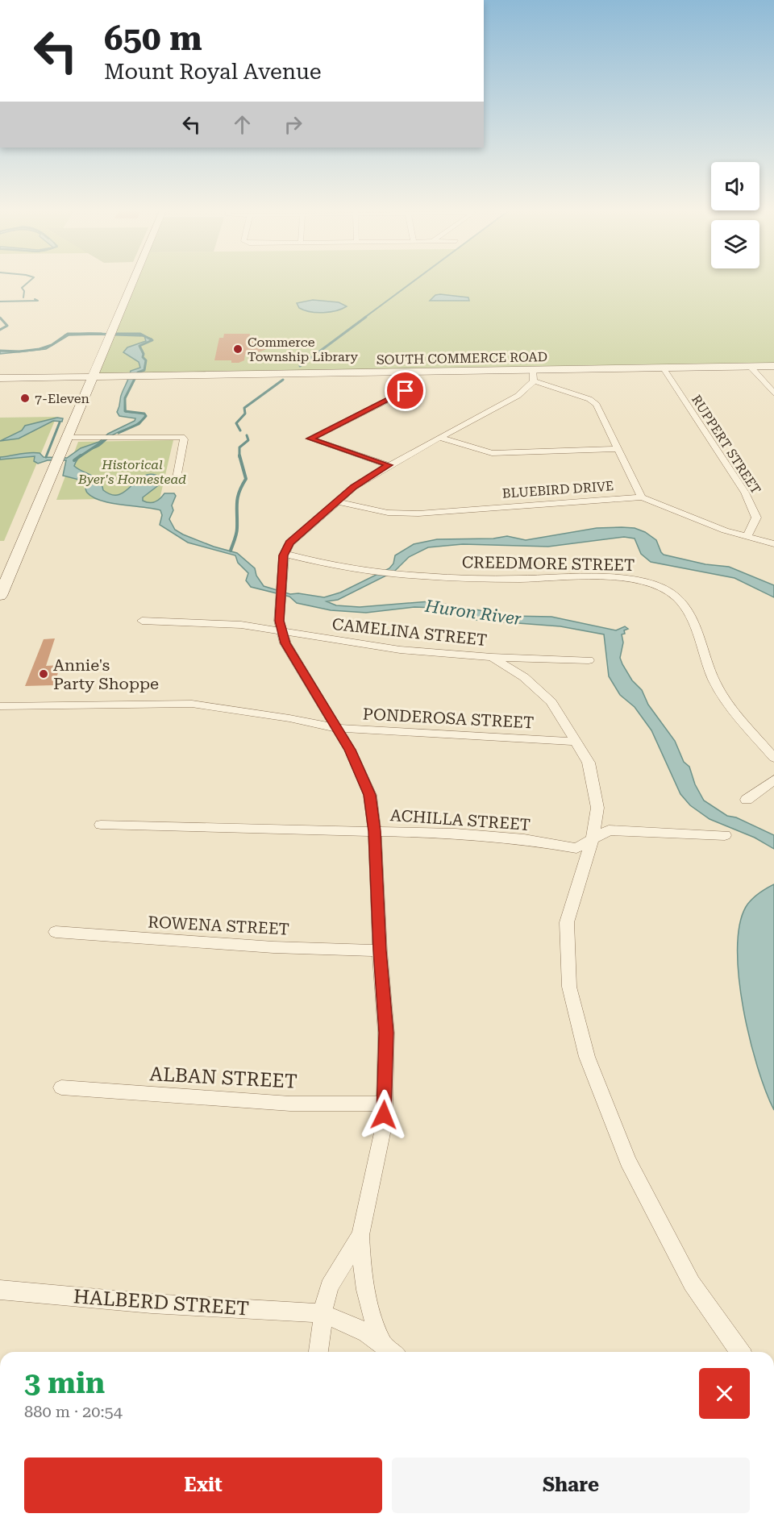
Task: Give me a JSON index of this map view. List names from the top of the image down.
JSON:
{
  "streets": {
    "main road": ["SOUTH COMMERCE ROAD"],
    "street": [
      "RUPPERT STREET",
      "BLUEBIRD DRIVE",
      "CREEDMORE STREET",
      "CAMELINA STREET",
      "PONDEROSA STREET",
      "ACHILLA STREET",
      "ROWENA STREET",
      "ALBAN STREET",
      "HALBERD STREET"
    ]
  },
  "crossings": [
    ["SOUTH COMMERCE ROAD", "RUPPERT STREET"],
    ["RUPPERT STREET", "BLUEBIRD DRIVE"]
  ],
  "water": ["Huron River"],
  "parks": ["Historical Byer's Homestead"],
  "places": ["Commerce Township Library", "7-Eleven", "Annie's Party Shoppe"],
  "page": {
    "turn": ["650 m", "Mount Royal Avenue"],
    "heading": ["3 min", "880 m · 20:54"],
    "buttons": ["Exit", "Share"]
  }
}
